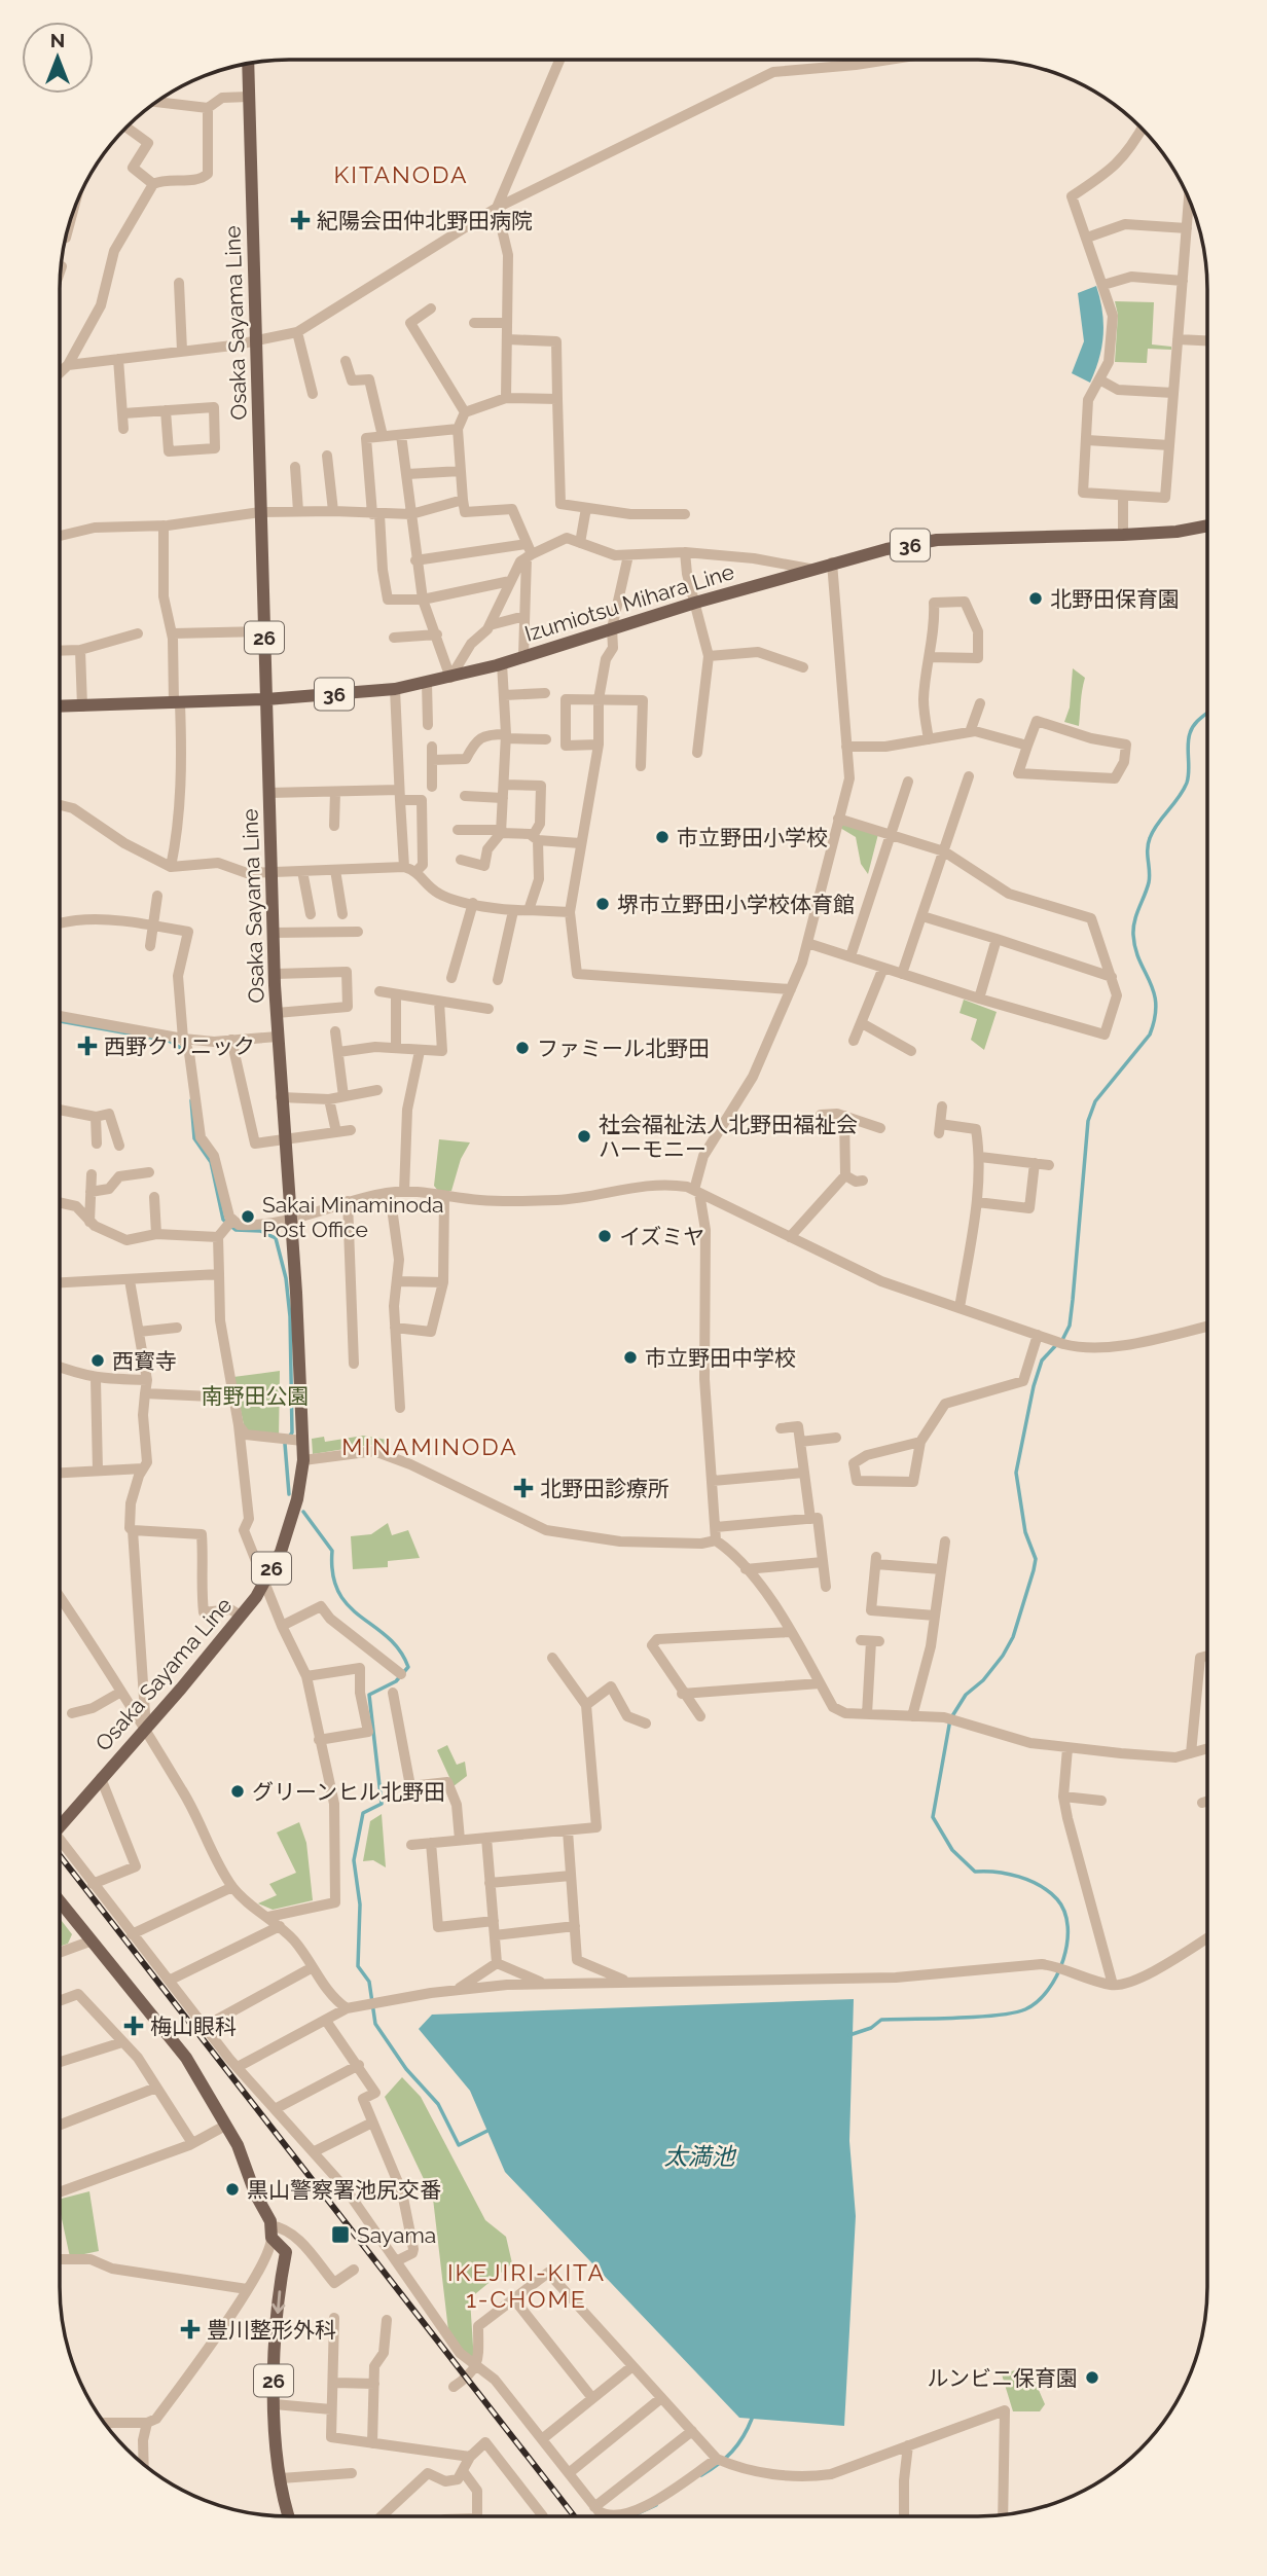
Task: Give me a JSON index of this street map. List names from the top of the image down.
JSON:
{
  "streets": {
    "main road": [
      "Osaka Sayama Line",
      "36",
      "Izumiotsu Mihara Line",
      "26"
    ]
  },
  "crossings": [
    ["Osaka Sayama Line", "Izumiotsu Mihara Line"]
  ],
  "districts": ["KITANODA", "MINAMINODA", "IKEJIRI-KITA 1-CHOME"],
  "water": ["太満池"],
  "parks": ["南野田公園"],
  "places": {
    "health": [
      "紀陽会田仲北野田病院",
      "西野クリニック",
      "北野田診療所",
      "梅山眼科",
      "豊川整形外科"
    ],
    "other": [
      "北野田保育園",
      "市立野田小学校",
      "堺市立野田小学校体育館",
      "ファミール北野田",
      "社会福祉法人北野田福祉会 ハーモニー",
      "Sakai Minaminoda Post Office",
      "イズミヤ",
      "市立野田中学校",
      "西寳寺",
      "グリーンヒル北野田",
      "黒山警察署池尻交番",
      "ルンビニ保育園"
    ],
    "transit": ["Sayama"]
  },
  "north": "top"
}
